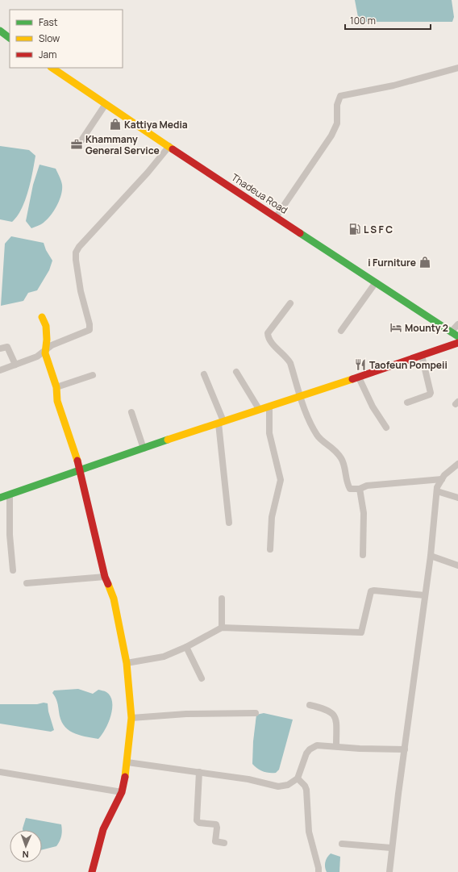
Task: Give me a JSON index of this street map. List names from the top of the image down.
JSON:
{
  "streets": {
    "street": ["Thadeua Road"]
  },
  "places": {
    "shop": ["Kattiya Media", "i Furniture"],
    "office": ["Khammany General Service"],
    "fuel station": ["L S F C"],
    "hotel": ["Mounty 2"],
    "restaurant": ["Taofeun Pompeii"]
  },
  "legend": ["Fast", "Slow", "Jam"],
  "scale_bar": "100 m",
  "north": "bottom"
}
